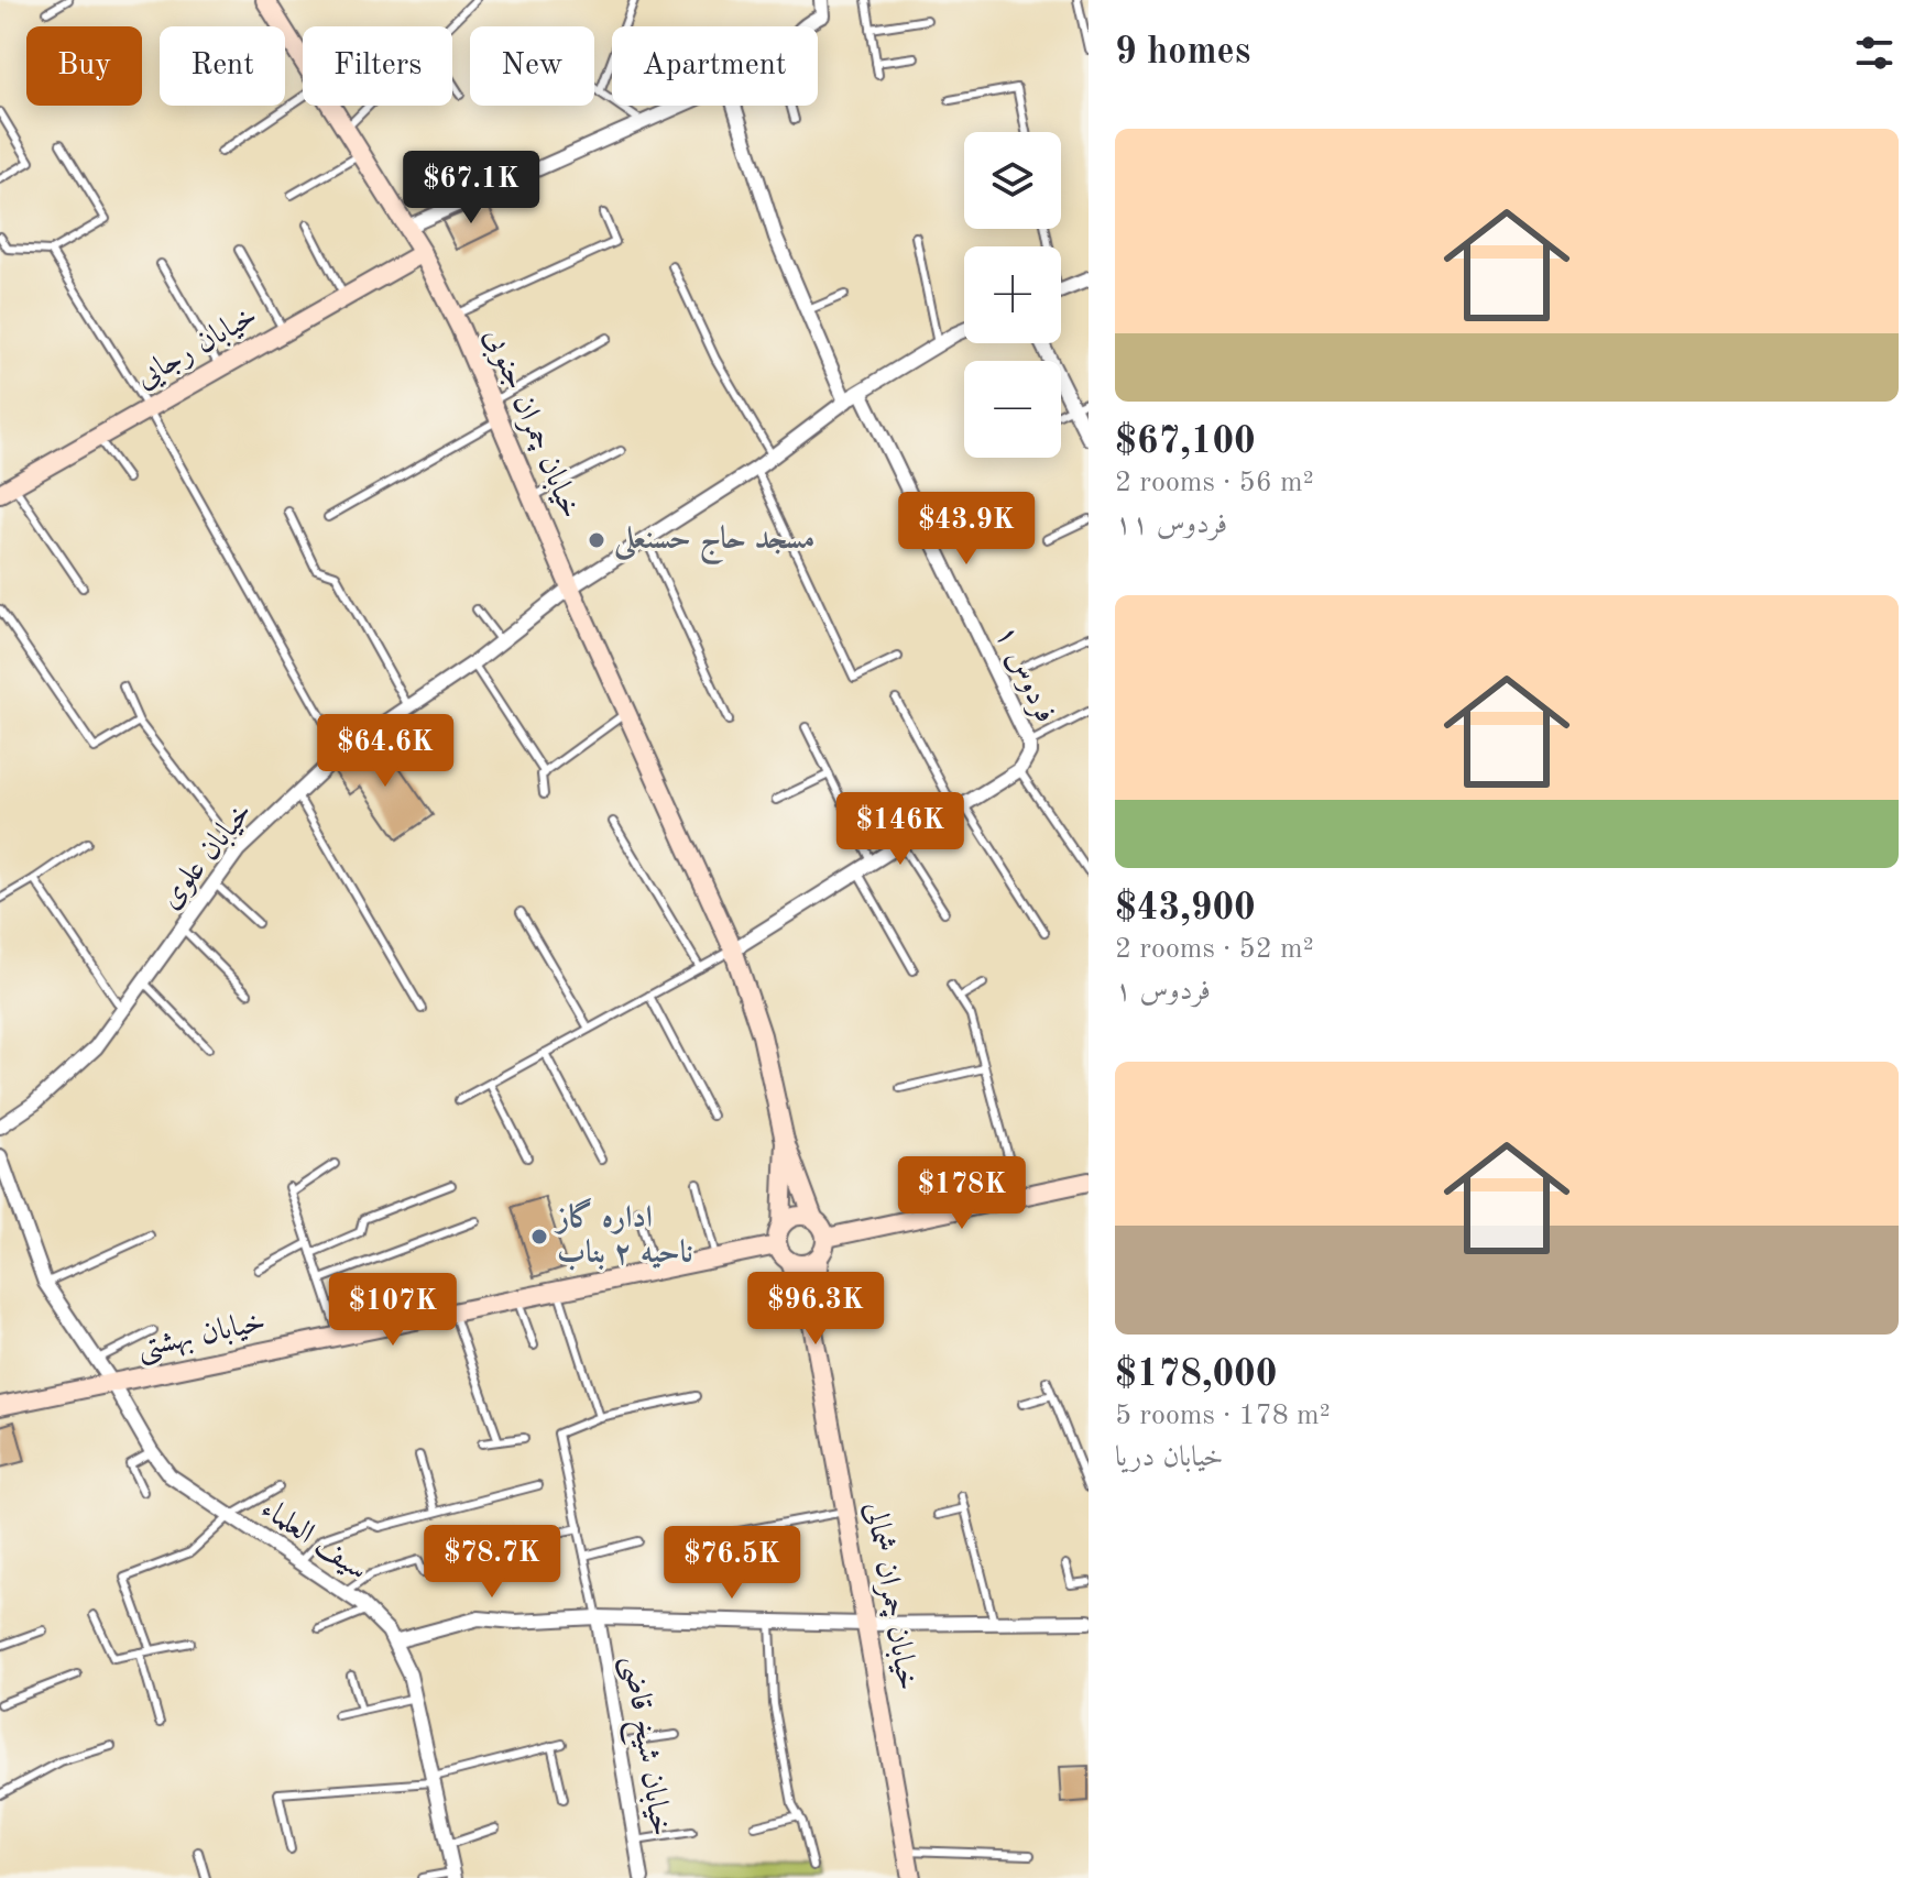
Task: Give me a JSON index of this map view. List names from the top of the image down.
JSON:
{
  "streets": {
    "main road": [
      "خیابان رجایی",
      "خیابان چمران جنوبی",
      "خیابان بهشتی",
      "خیابان چمران شمالی"
    ],
    "street": [
      "فردوس ۱",
      "خیابان علوی",
      "سیف العلماء",
      "خیابان شیخ قاضی"
    ]
  },
  "crossings": [
    ["خیابان رجایی", "خیابان چمران جنوبی"],
    ["خیابان چمران جنوبی", "فردوس ۱"],
    ["خیابان چمران جنوبی", "خیابان علوی"],
    ["خیابان چمران جنوبی", "خیابان بهشتی"],
    ["خیابان چمران جنوبی", "خیابان چمران شمالی"],
    ["فردوس ۱", "خیابان علوی"],
    ["خیابان بهشتی", "سیف العلماء"],
    ["خیابان بهشتی", "خیابان چمران شمالی"]
  ],
  "places": ["مسجد حاج حسنعلی", "اداره گاز ناحیه ۲ بناب"],
  "page": {
    "heading": "9 homes",
    "chip": [
      "Buy",
      "Rent",
      "Filters",
      "New",
      "Apartment"
    ],
    "list": [
      {
        "name": "$67,100",
        "note": "2 rooms · 56 m² · فردوس ۱۱"
      },
      {
        "name": "$43,900",
        "note": "2 rooms · 52 m² · فردوس ۱"
      },
      {
        "name": "$178,000",
        "note": "5 rooms · 178 m² · خیابان دریا"
      }
    ],
    "map_buttons": ["+", "−"],
    "price": [
      "$67.1K",
      "$43.9K",
      "$64.6K",
      "$146K",
      "$178K",
      "$96.3K",
      "$107K",
      "$78.7K",
      "$76.5K"
    ]
  }
}
